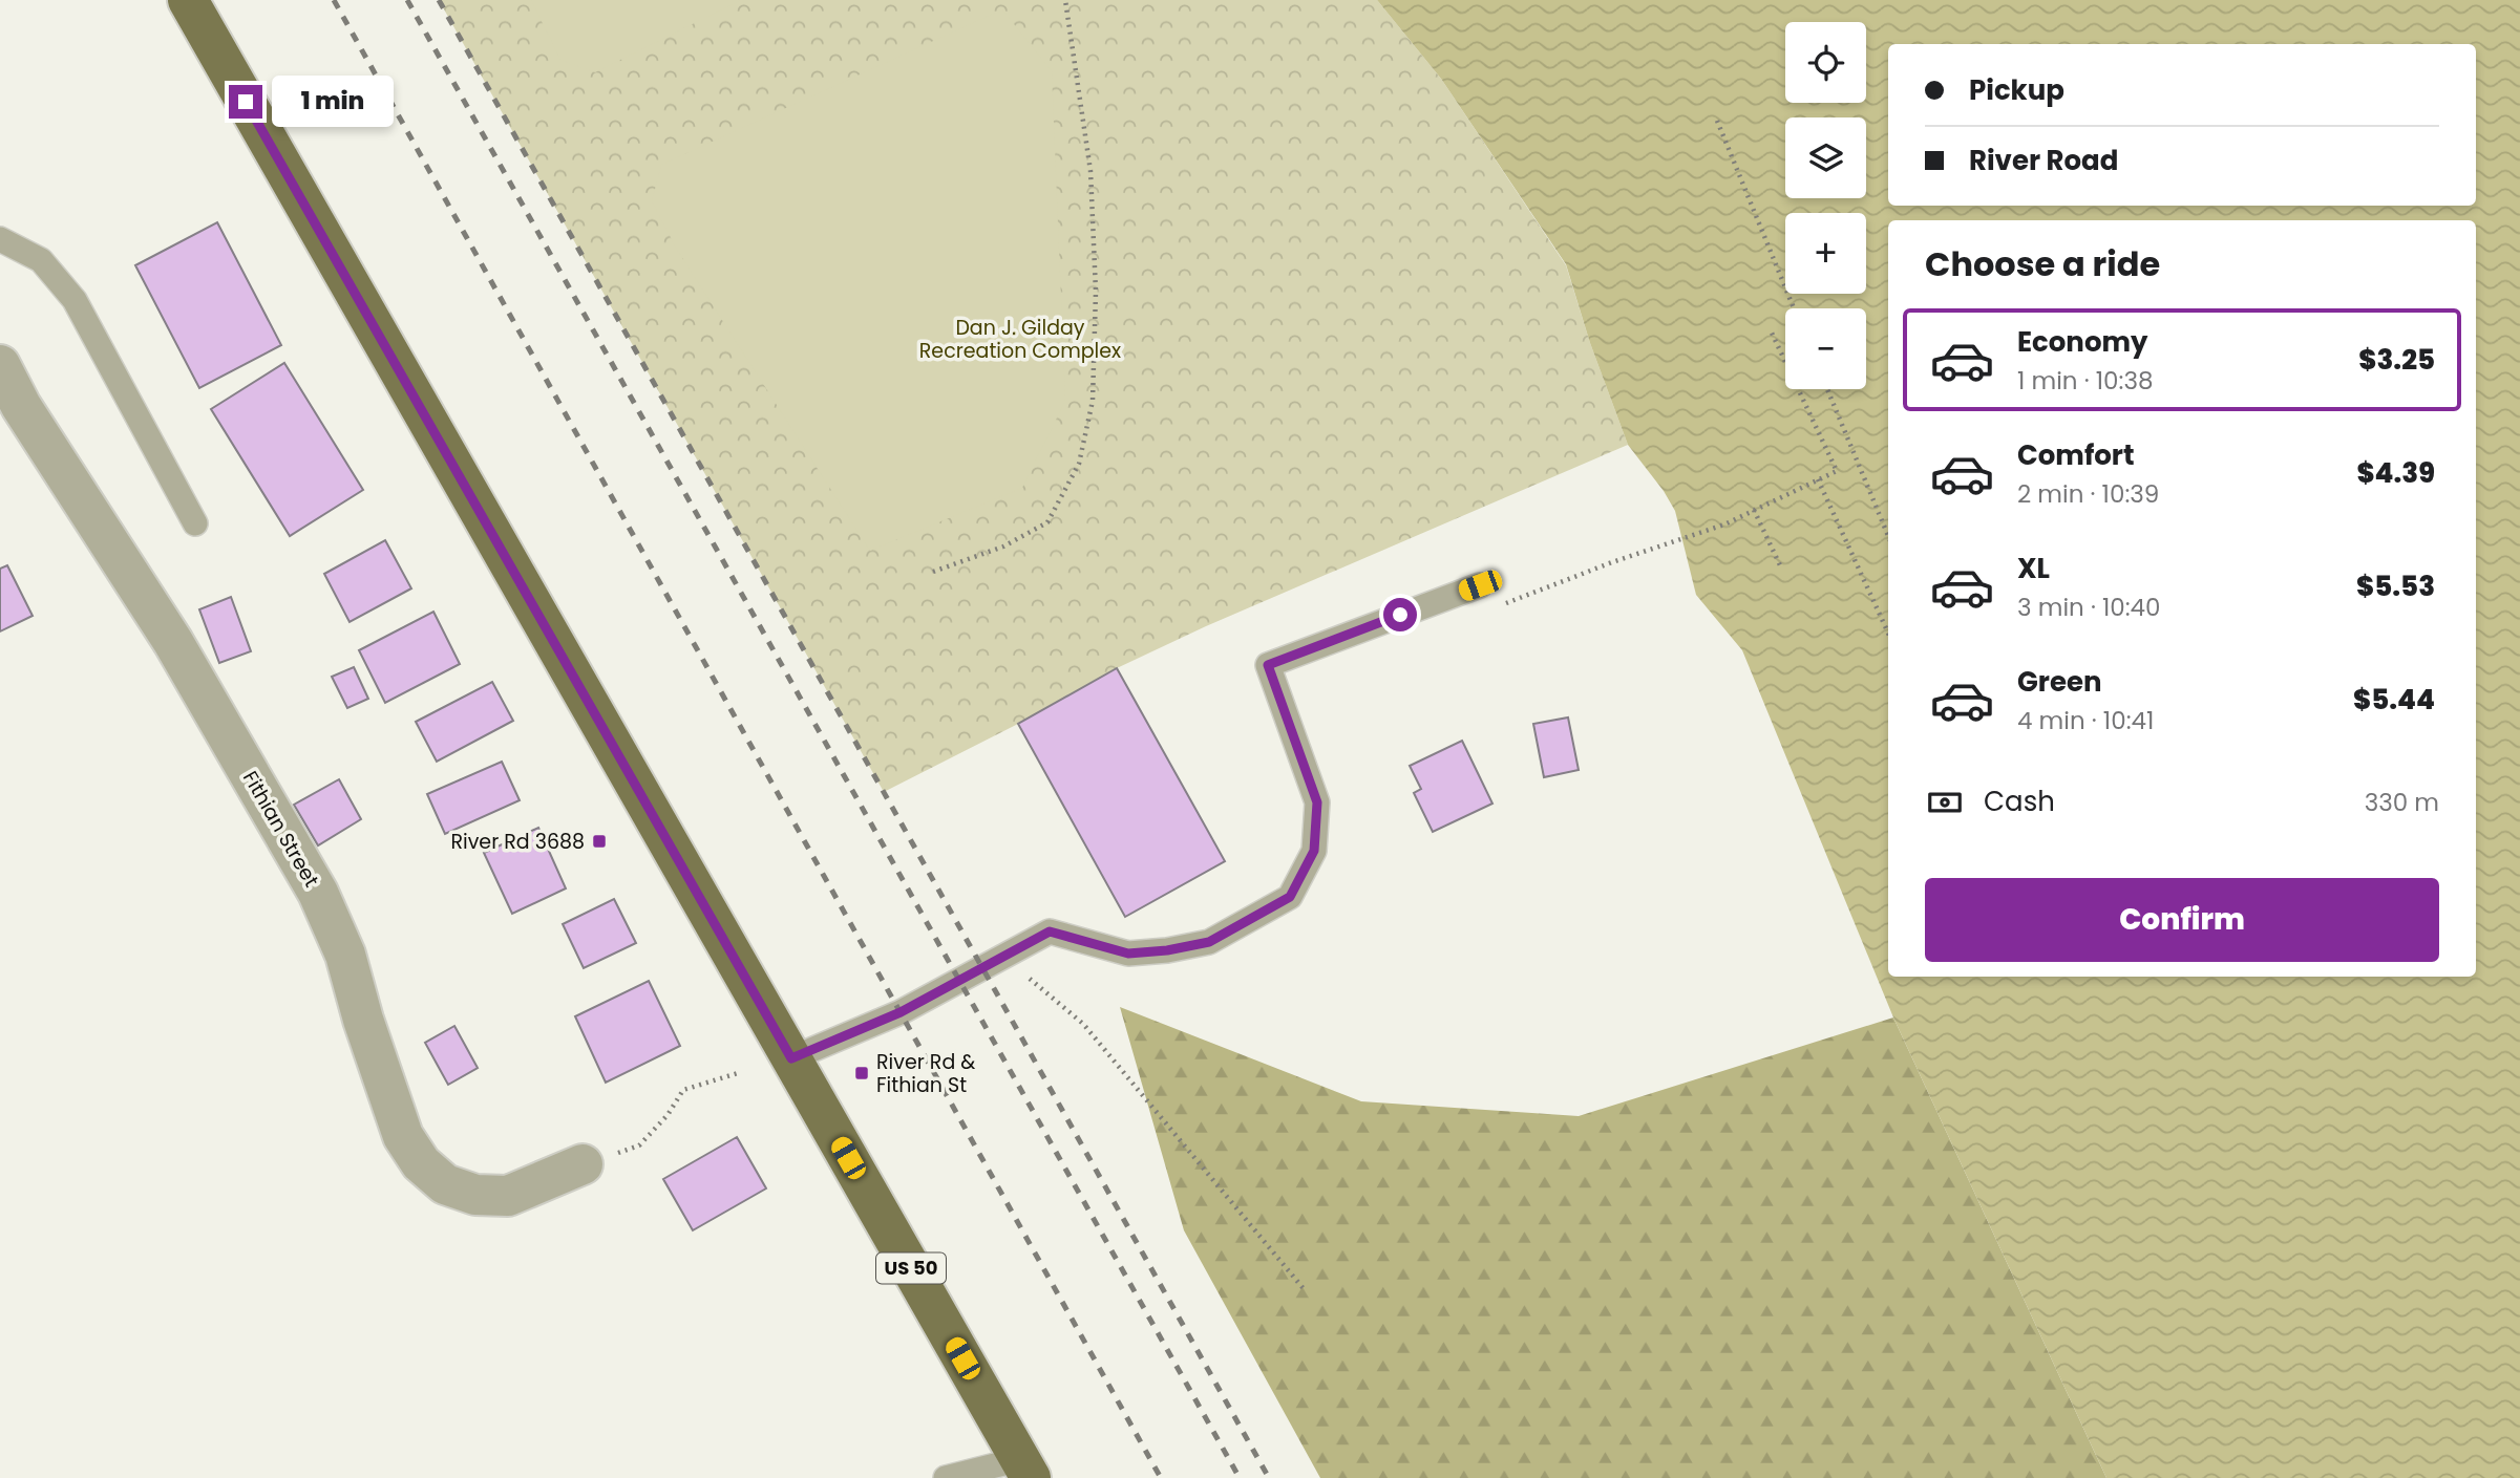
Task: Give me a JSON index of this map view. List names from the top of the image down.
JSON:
{
  "streets": {
    "main road": ["US 50"],
    "street": ["Fithian Street"]
  },
  "parks": ["Dan J. Gilday Recreation Complex"],
  "places": {
    "transit": ["River Rd 3688", "River Rd & Fithian St"]
  },
  "page": {
    "map_buttons": ["+", "−"],
    "banner": ["Pickup", "River Road"],
    "bubble": "1 min",
    "heading": "Choose a ride",
    "list": [
      {
        "name": "Economy",
        "note": "1 min · 10:38",
        "value": "$3.25"
      },
      {
        "name": "Comfort",
        "note": "2 min · 10:39",
        "value": "$4.39"
      },
      {
        "name": "XL",
        "note": "3 min · 10:40",
        "value": "$5.53"
      },
      {
        "name": "Green",
        "note": "4 min · 10:41",
        "value": "$5.44"
      }
    ],
    "pay": ["Cash", "330 m"],
    "buttons": "Confirm"
  }
}
